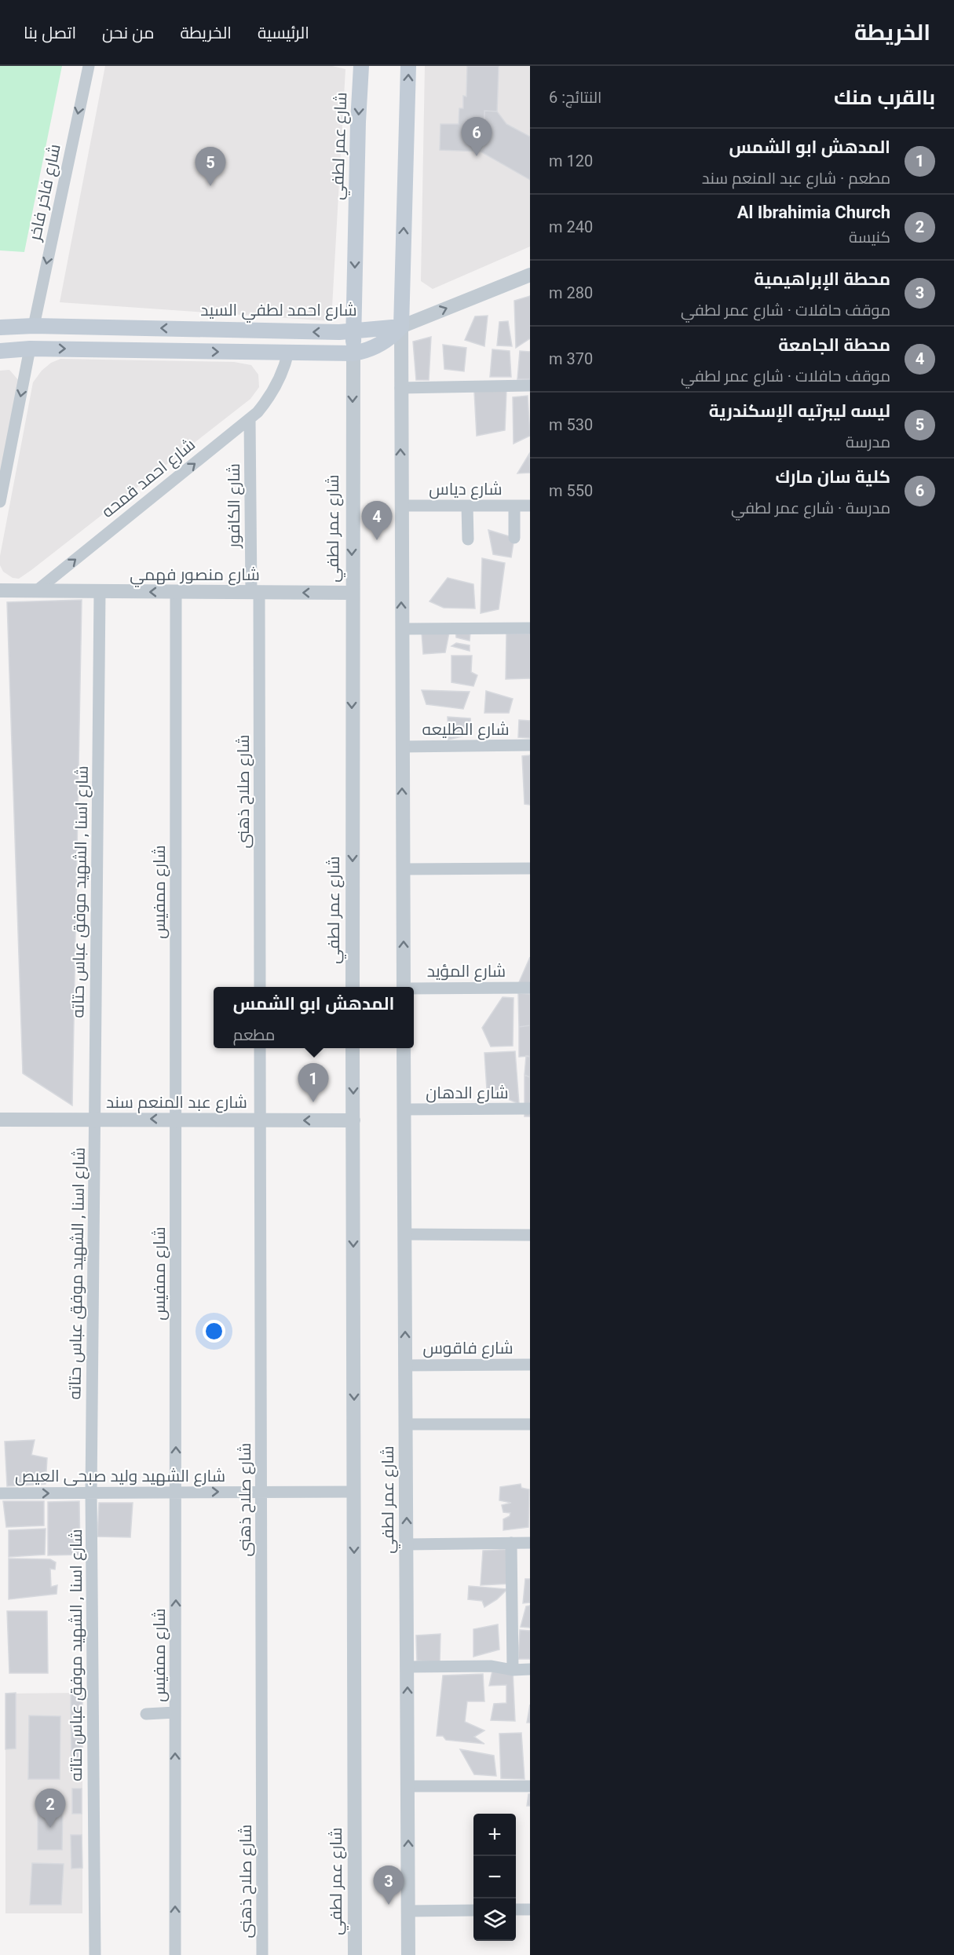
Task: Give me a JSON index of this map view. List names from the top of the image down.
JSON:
{
  "streets": {
    "main road": ["شارع عمر لطفي", "شارع احمد لطفي السيد"],
    "street": [
      "شارع فاخر فاخر",
      "شارع احمد قمحه",
      "شارع دياس",
      "شارع الكافور",
      "شارع منصور فهمي",
      "شارع الطليعه",
      "شارع صلاح ذهنى",
      "شارع اسنا , الشهيد موفق عباس حتاته",
      "شارع ممفيس",
      "شارع المؤيد",
      "شارع الدهان",
      "شارع عبد المنعم سند",
      "شارع فاقوس",
      "شارع الشهيد وليد صبحى العيص"
    ]
  },
  "crossings": [
    ["شارع عمر لطفي", "شارع احمد لطفي السيد"],
    ["شارع عمر لطفي", "شارع منصور فهمي"],
    ["شارع عمر لطفي", "شارع الدهان"],
    ["شارع عمر لطفي", "شارع عبد المنعم سند"],
    ["شارع عمر لطفي", "شارع فاقوس"],
    ["شارع عمر لطفي", "شارع الشهيد وليد صبحى العيص"],
    ["شارع فاخر فاخر", "شارع احمد لطفي السيد"],
    ["شارع احمد قمحه", "شارع الكافور"],
    ["شارع احمد قمحه", "شارع منصور فهمي"],
    ["شارع الكافور", "شارع منصور فهمي"],
    ["شارع الكافور", "شارع صلاح ذهنى"],
    ["شارع منصور فهمي", "شارع صلاح ذهنى"],
    ["شارع منصور فهمي", "شارع اسنا , الشهيد موفق عباس حتاته"],
    ["شارع منصور فهمي", "شارع ممفيس"],
    ["شارع صلاح ذهنى", "شارع عبد المنعم سند"],
    ["شارع صلاح ذهنى", "شارع الشهيد وليد صبحى العيص"],
    ["شارع اسنا , الشهيد موفق عباس حتاته", "شارع عبد المنعم سند"],
    ["شارع اسنا , الشهيد موفق عباس حتاته", "شارع الشهيد وليد صبحى العيص"],
    ["شارع ممفيس", "شارع عبد المنعم سند"],
    ["شارع ممفيس", "شارع الشهيد وليد صبحى العيص"]
  ],
  "one_way": [
    "شارع فاخر فاخر",
    "شارع احمد قمحه",
    "شارع منصور فهمي",
    "شارع ممفيس",
    "شارع عبد المنعم سند",
    "شارع الشهيد وليد صبحى العيص"
  ],
  "page": {
    "header": "الخريطة",
    "nav": [
      "الرئيسية",
      "الخريطة",
      "من نحن",
      "اتصل بنا"
    ],
    "heading": ["بالقرب منك", "النتائج: 6"],
    "pins": [
      "6",
      "5",
      "4",
      "1",
      "2",
      "3"
    ],
    "list": [
      {
        "mark": "1",
        "name": "المدهش ابو الشمس",
        "note": "مطعم · شارع عبد المنعم سند",
        "value": "120 m"
      },
      {
        "mark": "2",
        "name": "Al Ibrahimia Church",
        "note": "كنيسة",
        "value": "240 m"
      },
      {
        "mark": "3",
        "name": "محطة الإبراهيمية",
        "note": "موقف حافلات · شارع عمر لطفي",
        "value": "280 m"
      },
      {
        "mark": "4",
        "name": "محطة الجامعة",
        "note": "موقف حافلات · شارع عمر لطفي",
        "value": "370 m"
      },
      {
        "mark": "5",
        "name": "ليسه ليبرتيه الإسكندرية",
        "note": "مدرسة",
        "value": "530 m"
      },
      {
        "mark": "6",
        "name": "كلية سان مارك",
        "note": "مدرسة · شارع عمر لطفي",
        "value": "550 m"
      }
    ],
    "popup": ["المدهش ابو الشمس", "مطعم"],
    "map_buttons": ["+", "−"]
  }
}
